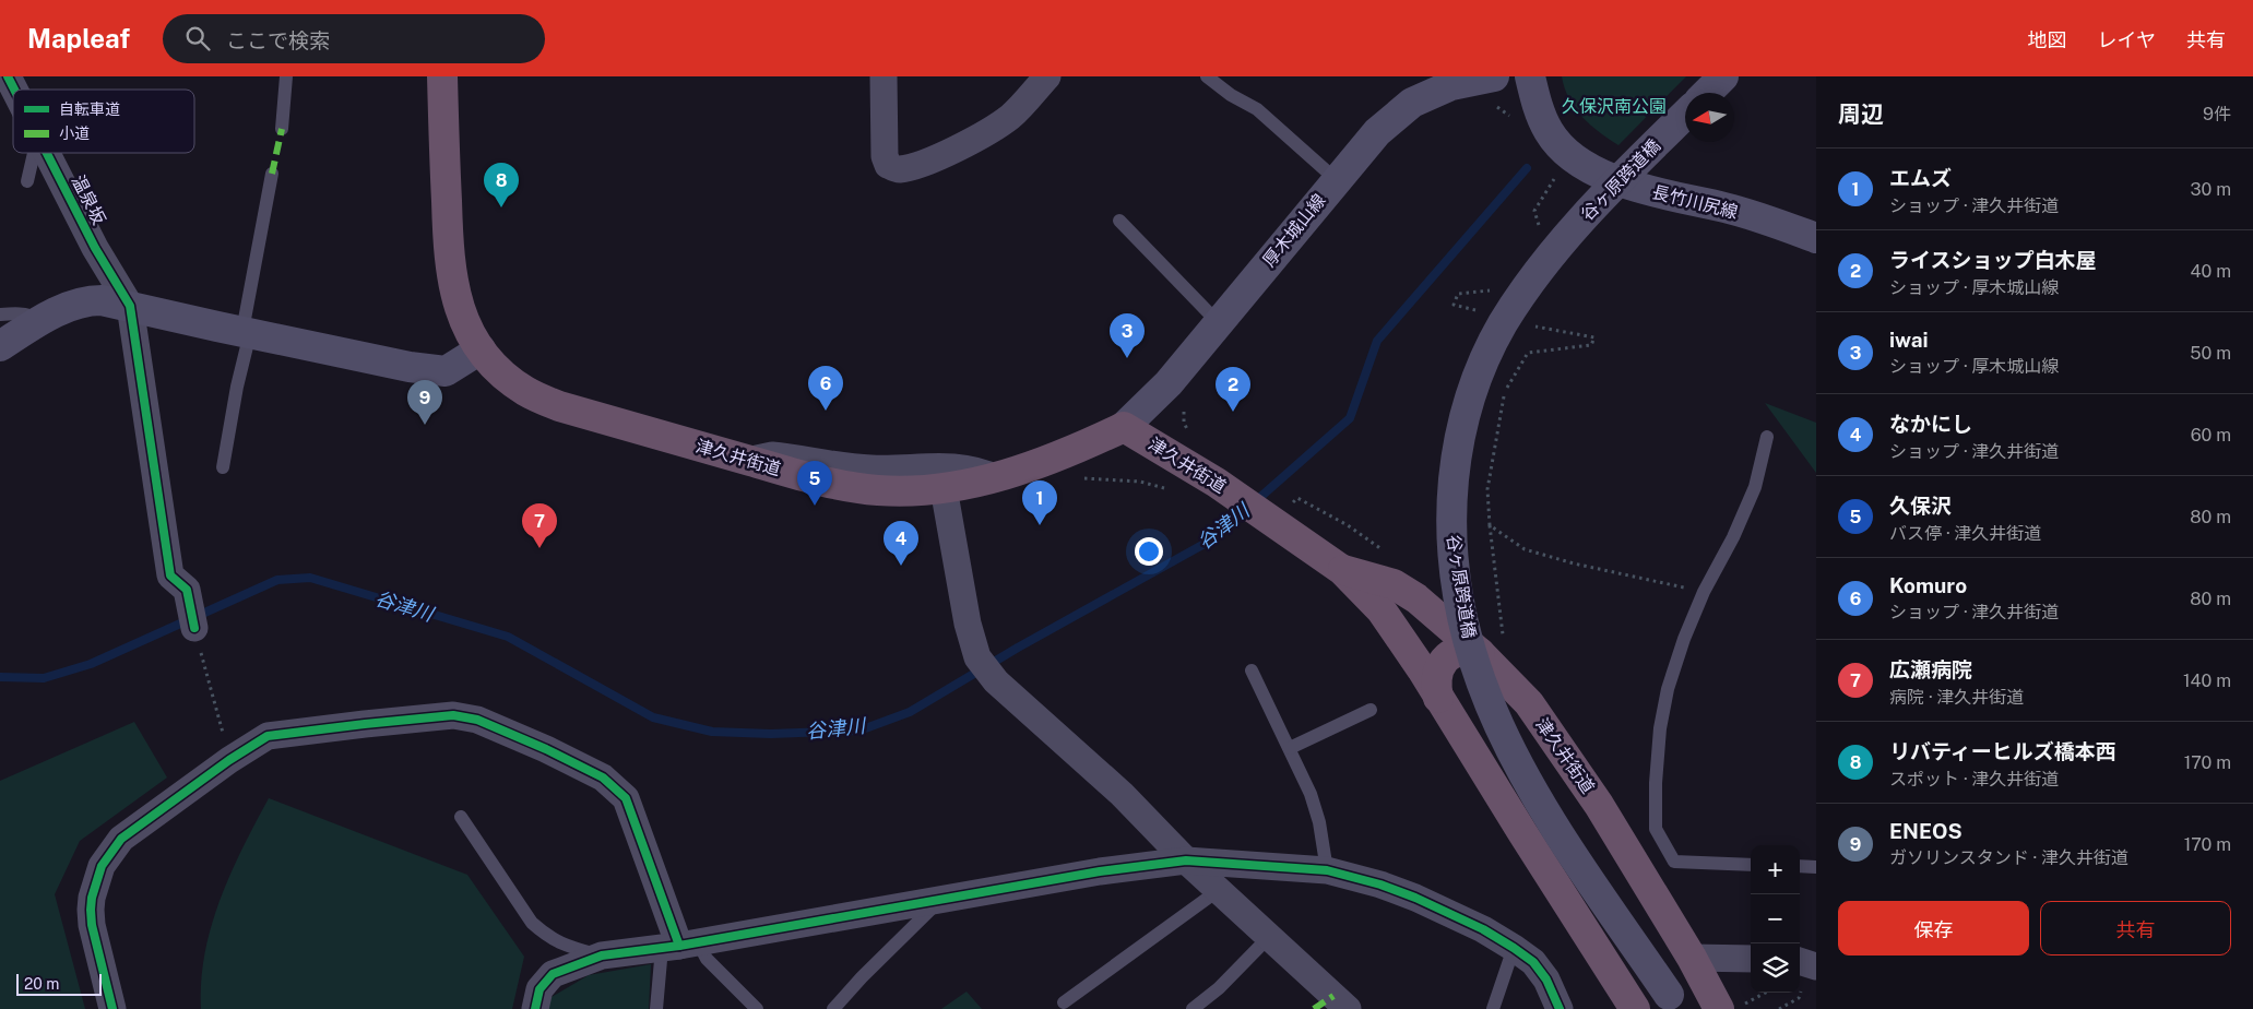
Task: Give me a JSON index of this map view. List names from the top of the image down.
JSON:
{
  "streets": {
    "highway": ["津久井街道"],
    "main road": ["谷ヶ原跨道橋", "長竹川尻線", "厚木城山線"],
    "street": ["温泉坂"]
  },
  "crossings": [
    ["厚木城山線", "津久井街道"]
  ],
  "water": ["谷津川"],
  "parks": ["久保沢南公園"],
  "legend": ["自転車道", "小道"],
  "scale_bar": "20 m",
  "north": "left",
  "page": {
    "header": "Mapleaf",
    "search": "ここで検索",
    "nav": ["地図", "レイヤ", "共有"],
    "heading": ["周辺", "9件"],
    "list": [
      {
        "mark": "1",
        "name": "エムズ",
        "note": "ショップ · 津久井街道",
        "value": "30 m"
      },
      {
        "mark": "2",
        "name": "ライスショップ白木屋",
        "note": "ショップ · 厚木城山線",
        "value": "40 m"
      },
      {
        "mark": "3",
        "name": "iwai",
        "note": "ショップ · 厚木城山線",
        "value": "50 m"
      },
      {
        "mark": "4",
        "name": "なかにし",
        "note": "ショップ · 津久井街道",
        "value": "60 m"
      },
      {
        "mark": "5",
        "name": "久保沢",
        "note": "バス停 · 津久井街道",
        "value": "80 m"
      },
      {
        "mark": "6",
        "name": "Komuro",
        "note": "ショップ · 津久井街道",
        "value": "80 m"
      },
      {
        "mark": "7",
        "name": "広瀬病院",
        "note": "病院 · 津久井街道",
        "value": "140 m"
      },
      {
        "mark": "8",
        "name": "リバティーヒルズ橋本西",
        "note": "スポット · 津久井街道",
        "value": "170 m"
      },
      {
        "mark": "9",
        "name": "ENEOS",
        "note": "ガソリンスタンド · 津久井街道",
        "value": "170 m"
      }
    ],
    "pins": [
      "8",
      "3",
      "6",
      "2",
      "9",
      "5",
      "1",
      "7",
      "4"
    ],
    "map_buttons": ["+", "−"],
    "buttons": ["保存", "共有"],
    "scale": "20 m"
  }
}
